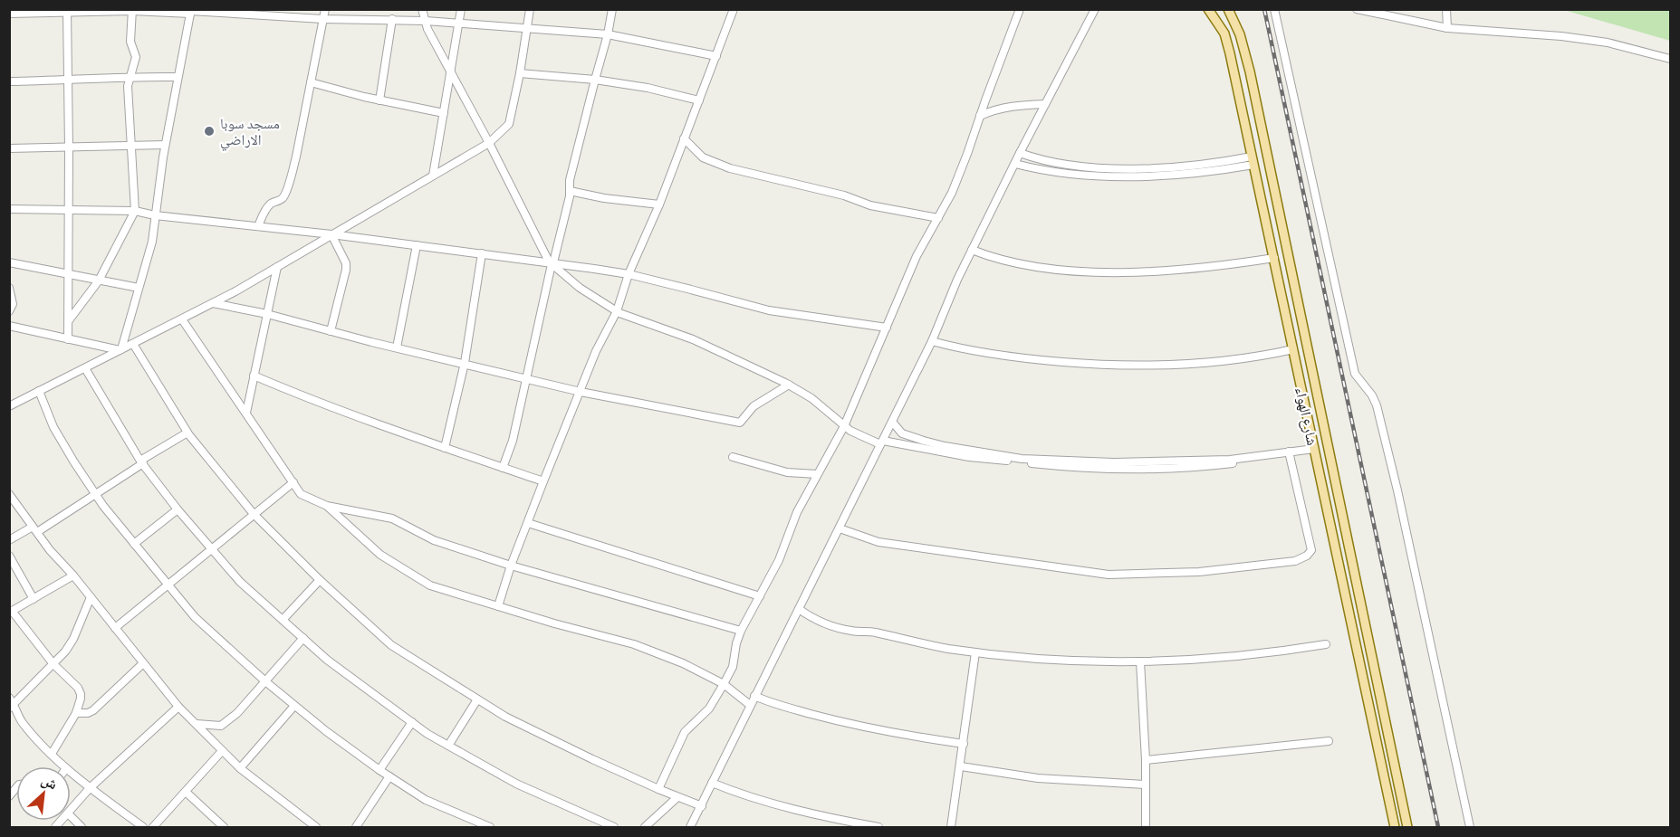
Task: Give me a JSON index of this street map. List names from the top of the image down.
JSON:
{
  "streets": {
    "main road": ["شارع الهواء"]
  },
  "places": ["مسجد سوبا الاراضي"],
  "north": "top right"
}
